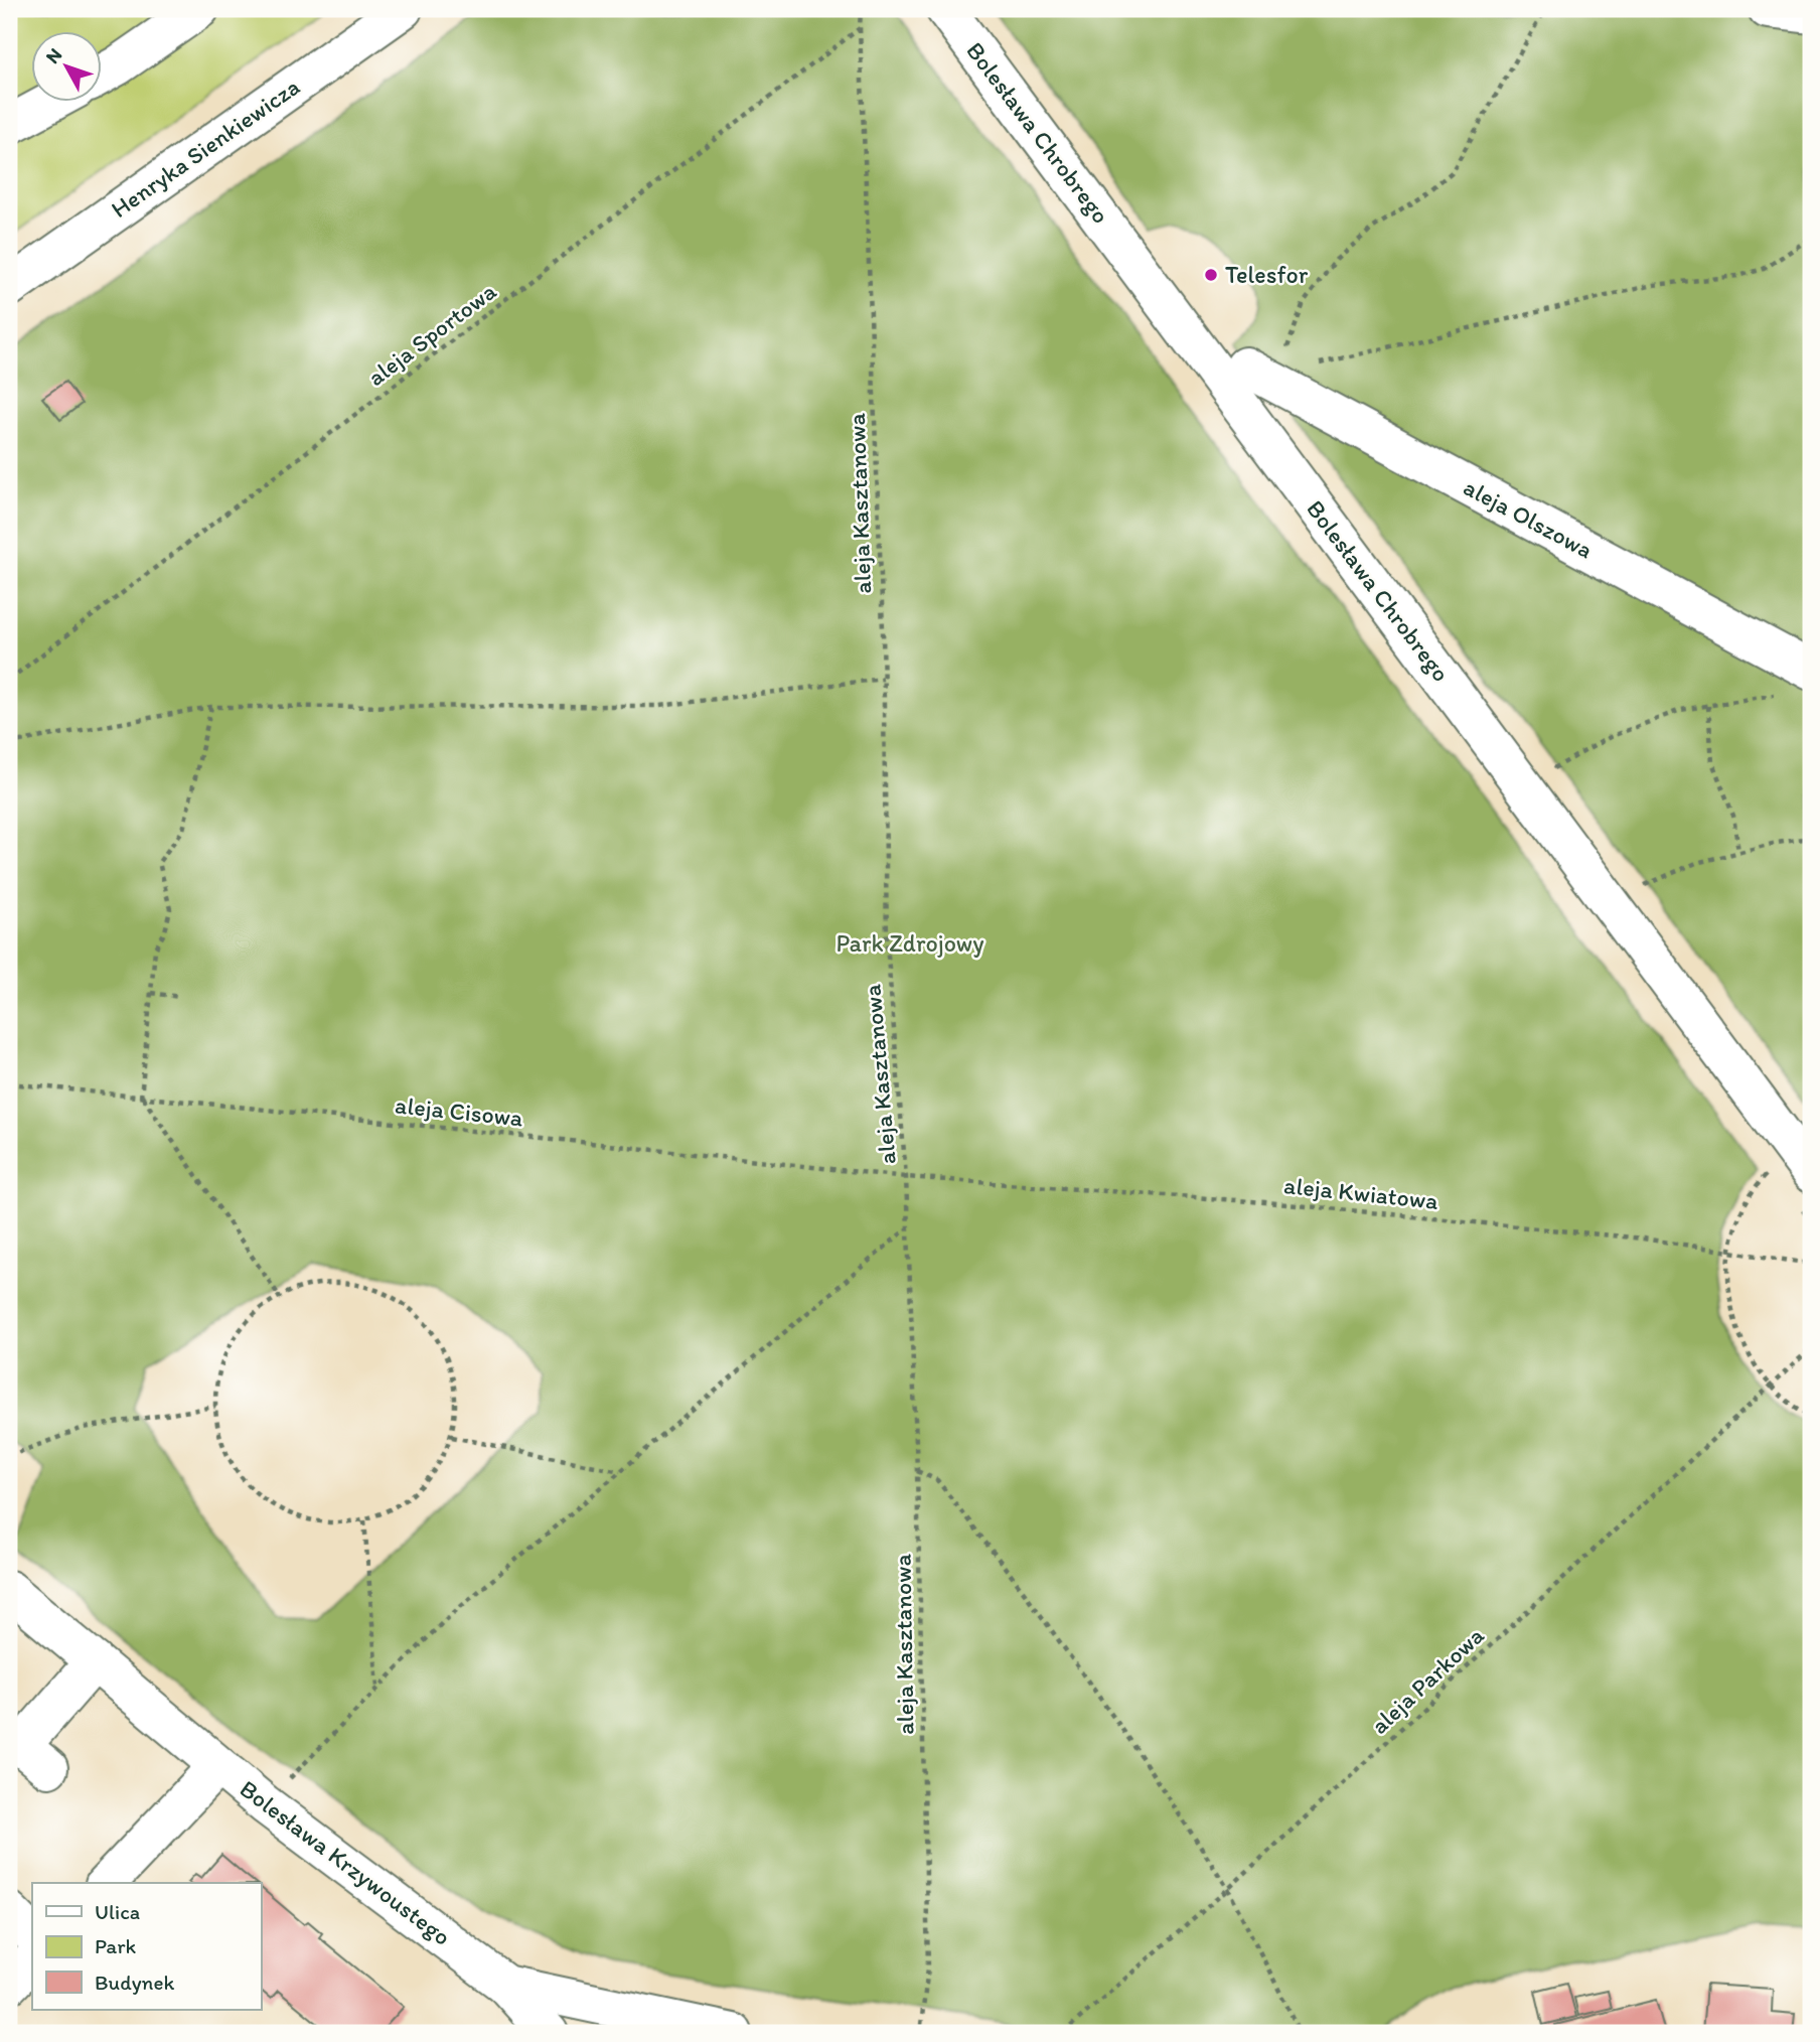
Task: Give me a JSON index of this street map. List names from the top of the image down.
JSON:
{
  "streets": {
    "street": [
      "Bolesława Chrobrego",
      "Henryka Sienkiewicza",
      "aleja Olszowa",
      "Bolesława Krzywoustego"
    ],
    "path": [
      "aleja Sportowa",
      "aleja Kasztanowa",
      "aleja Cisowa",
      "aleja Kwiatowa",
      "aleja Parkowa"
    ]
  },
  "crossings": [
    ["aleja Sportowa", "aleja Kasztanowa"],
    ["aleja Kasztanowa", "aleja Cisowa"],
    ["aleja Kasztanowa", "aleja Kwiatowa"],
    ["aleja Cisowa", "aleja Kwiatowa"]
  ],
  "parks": ["Park Zdrojowy"],
  "places": ["Telesfor"],
  "legend": ["Ulica", "Park", "Budynek"],
  "north": "top left"
}
